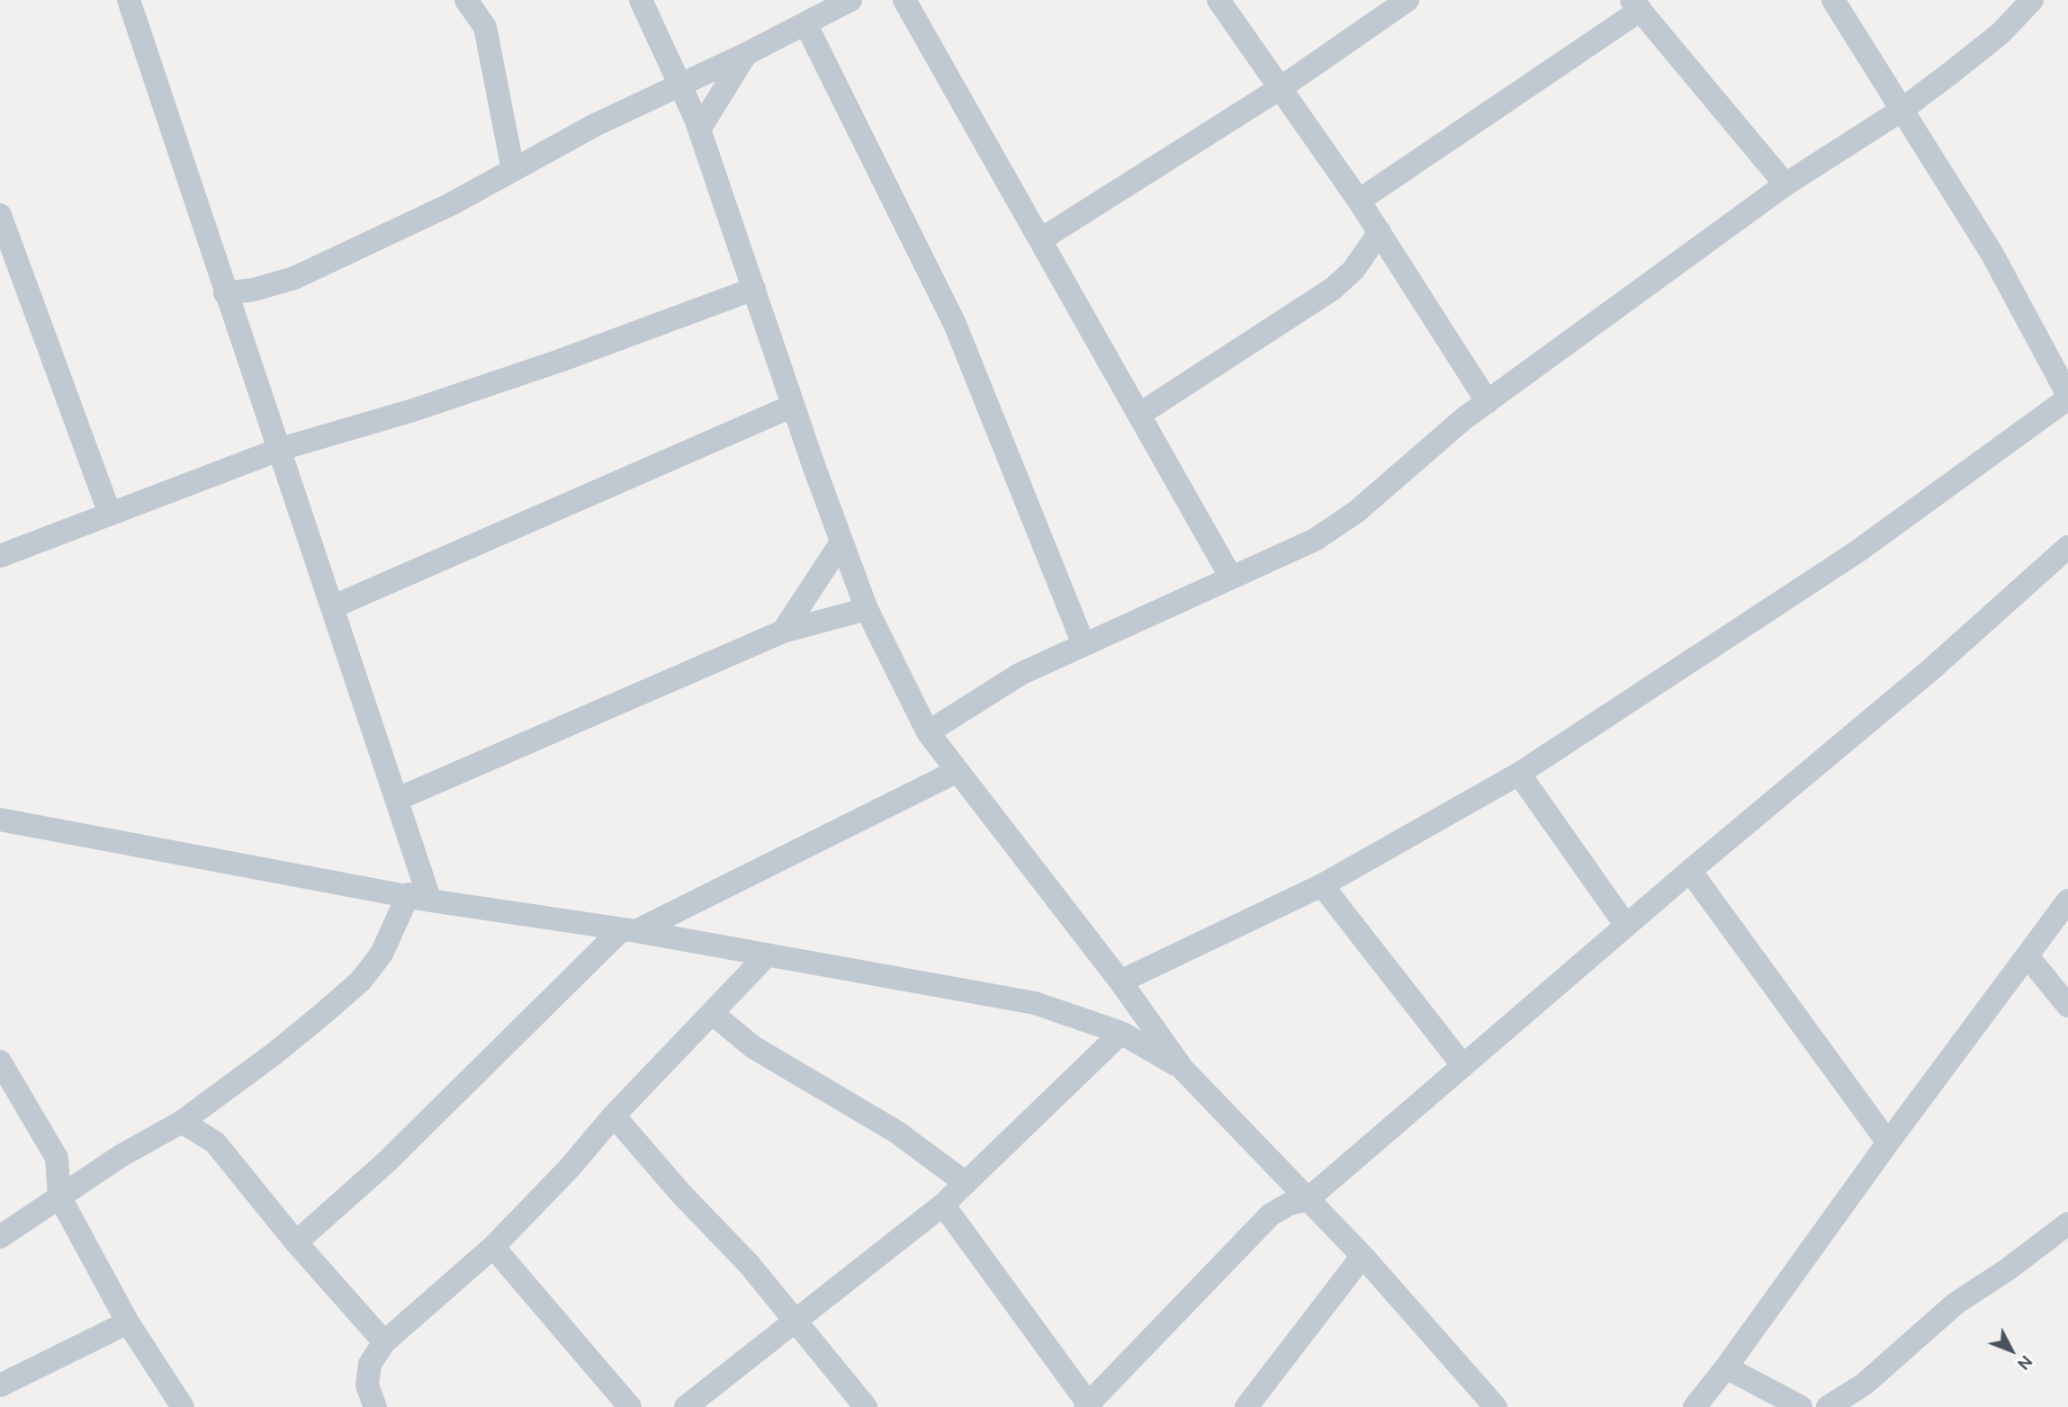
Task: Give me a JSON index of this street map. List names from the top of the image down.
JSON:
{
  "north": "bottom right"
}
